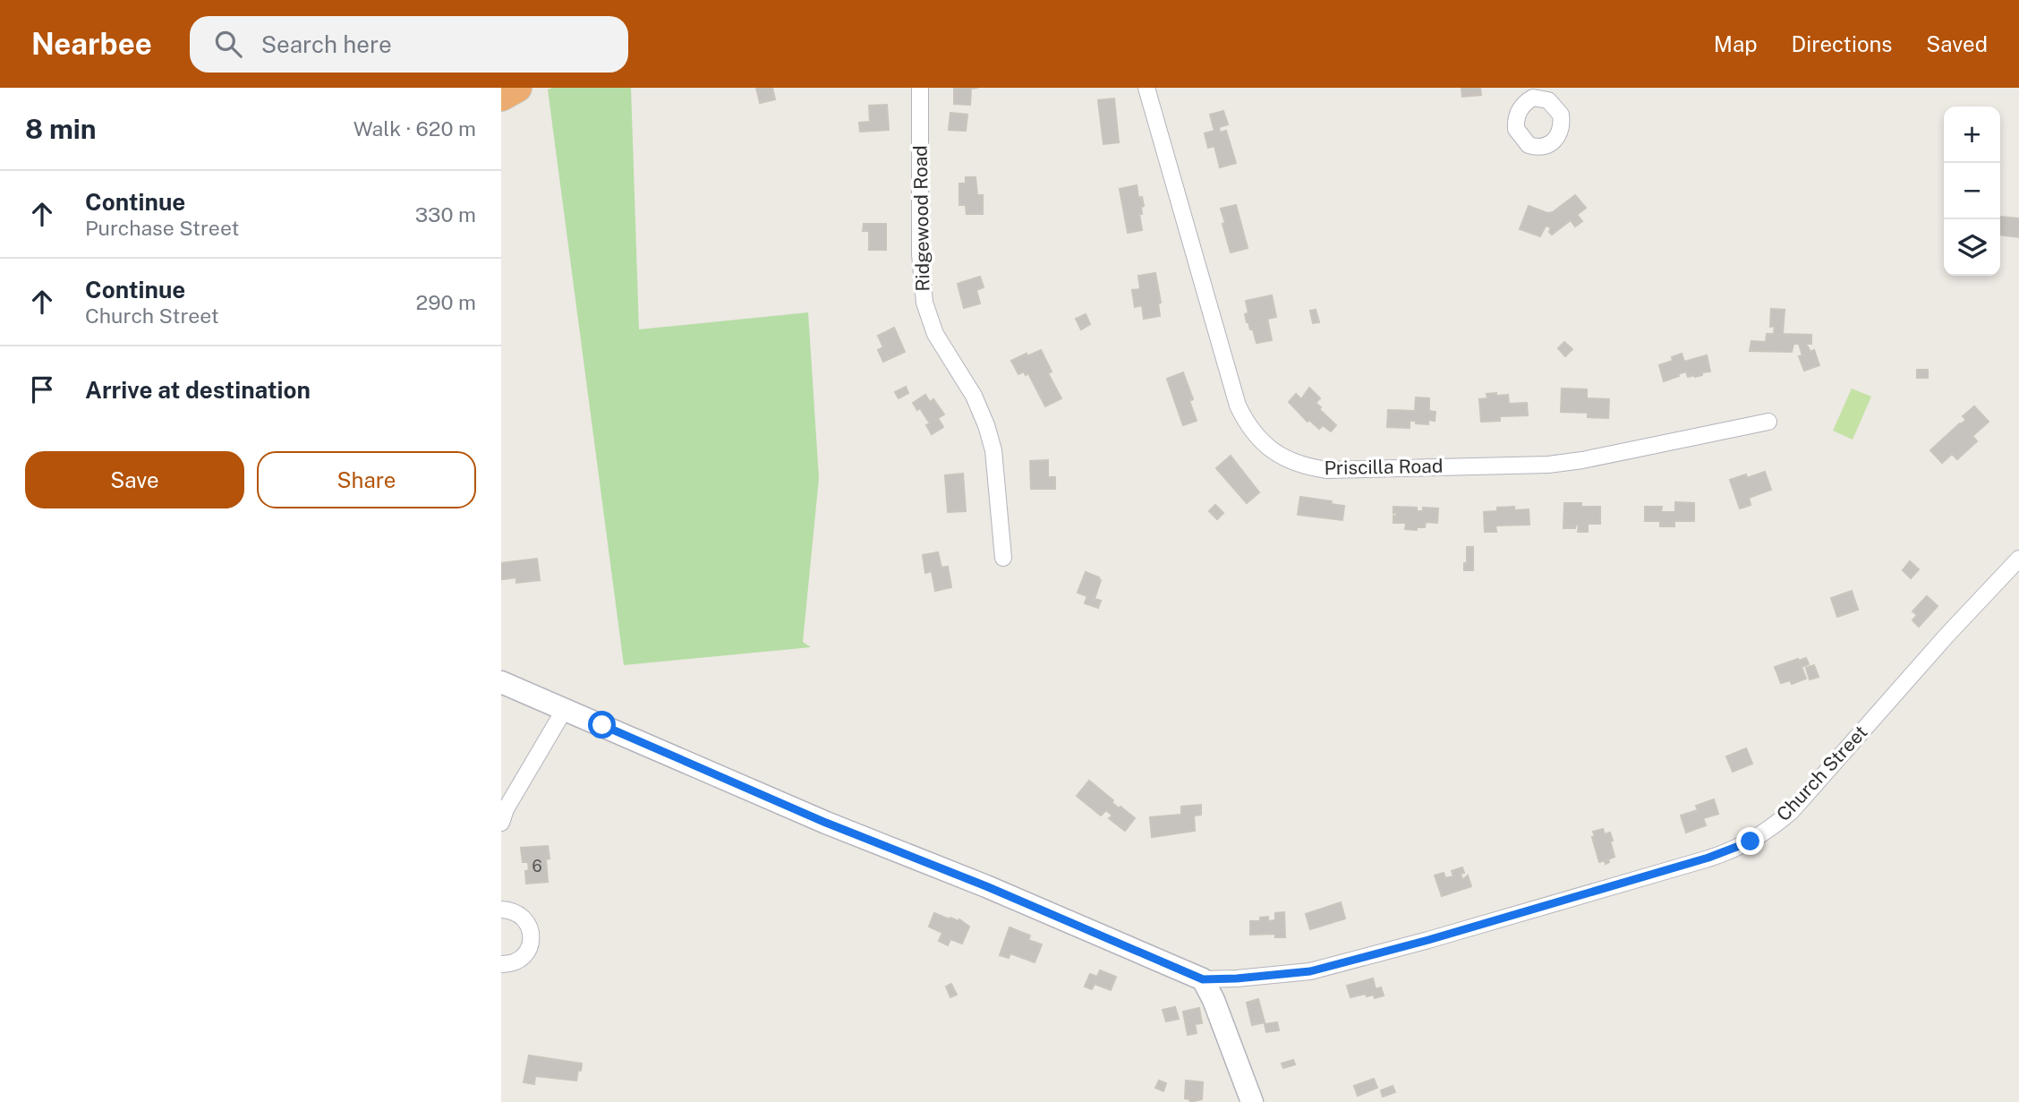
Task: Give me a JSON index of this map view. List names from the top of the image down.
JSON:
{
  "streets": {
    "street": ["Ridgewood Road", "Priscilla Road", "Church Street"]
  },
  "house_numbers": ["6"],
  "page": {
    "header": "Nearbee",
    "search": "Search here",
    "nav": ["Map", "Directions", "Saved"],
    "heading": ["8 min", "Walk · 620 m"],
    "map_buttons": ["+", "−"],
    "list": [
      ["Continue", "Purchase Street", "330 m"],
      ["Continue", "Church Street", "290 m"],
      "Arrive at destination"
    ],
    "buttons": ["Save", "Share"]
  }
}
